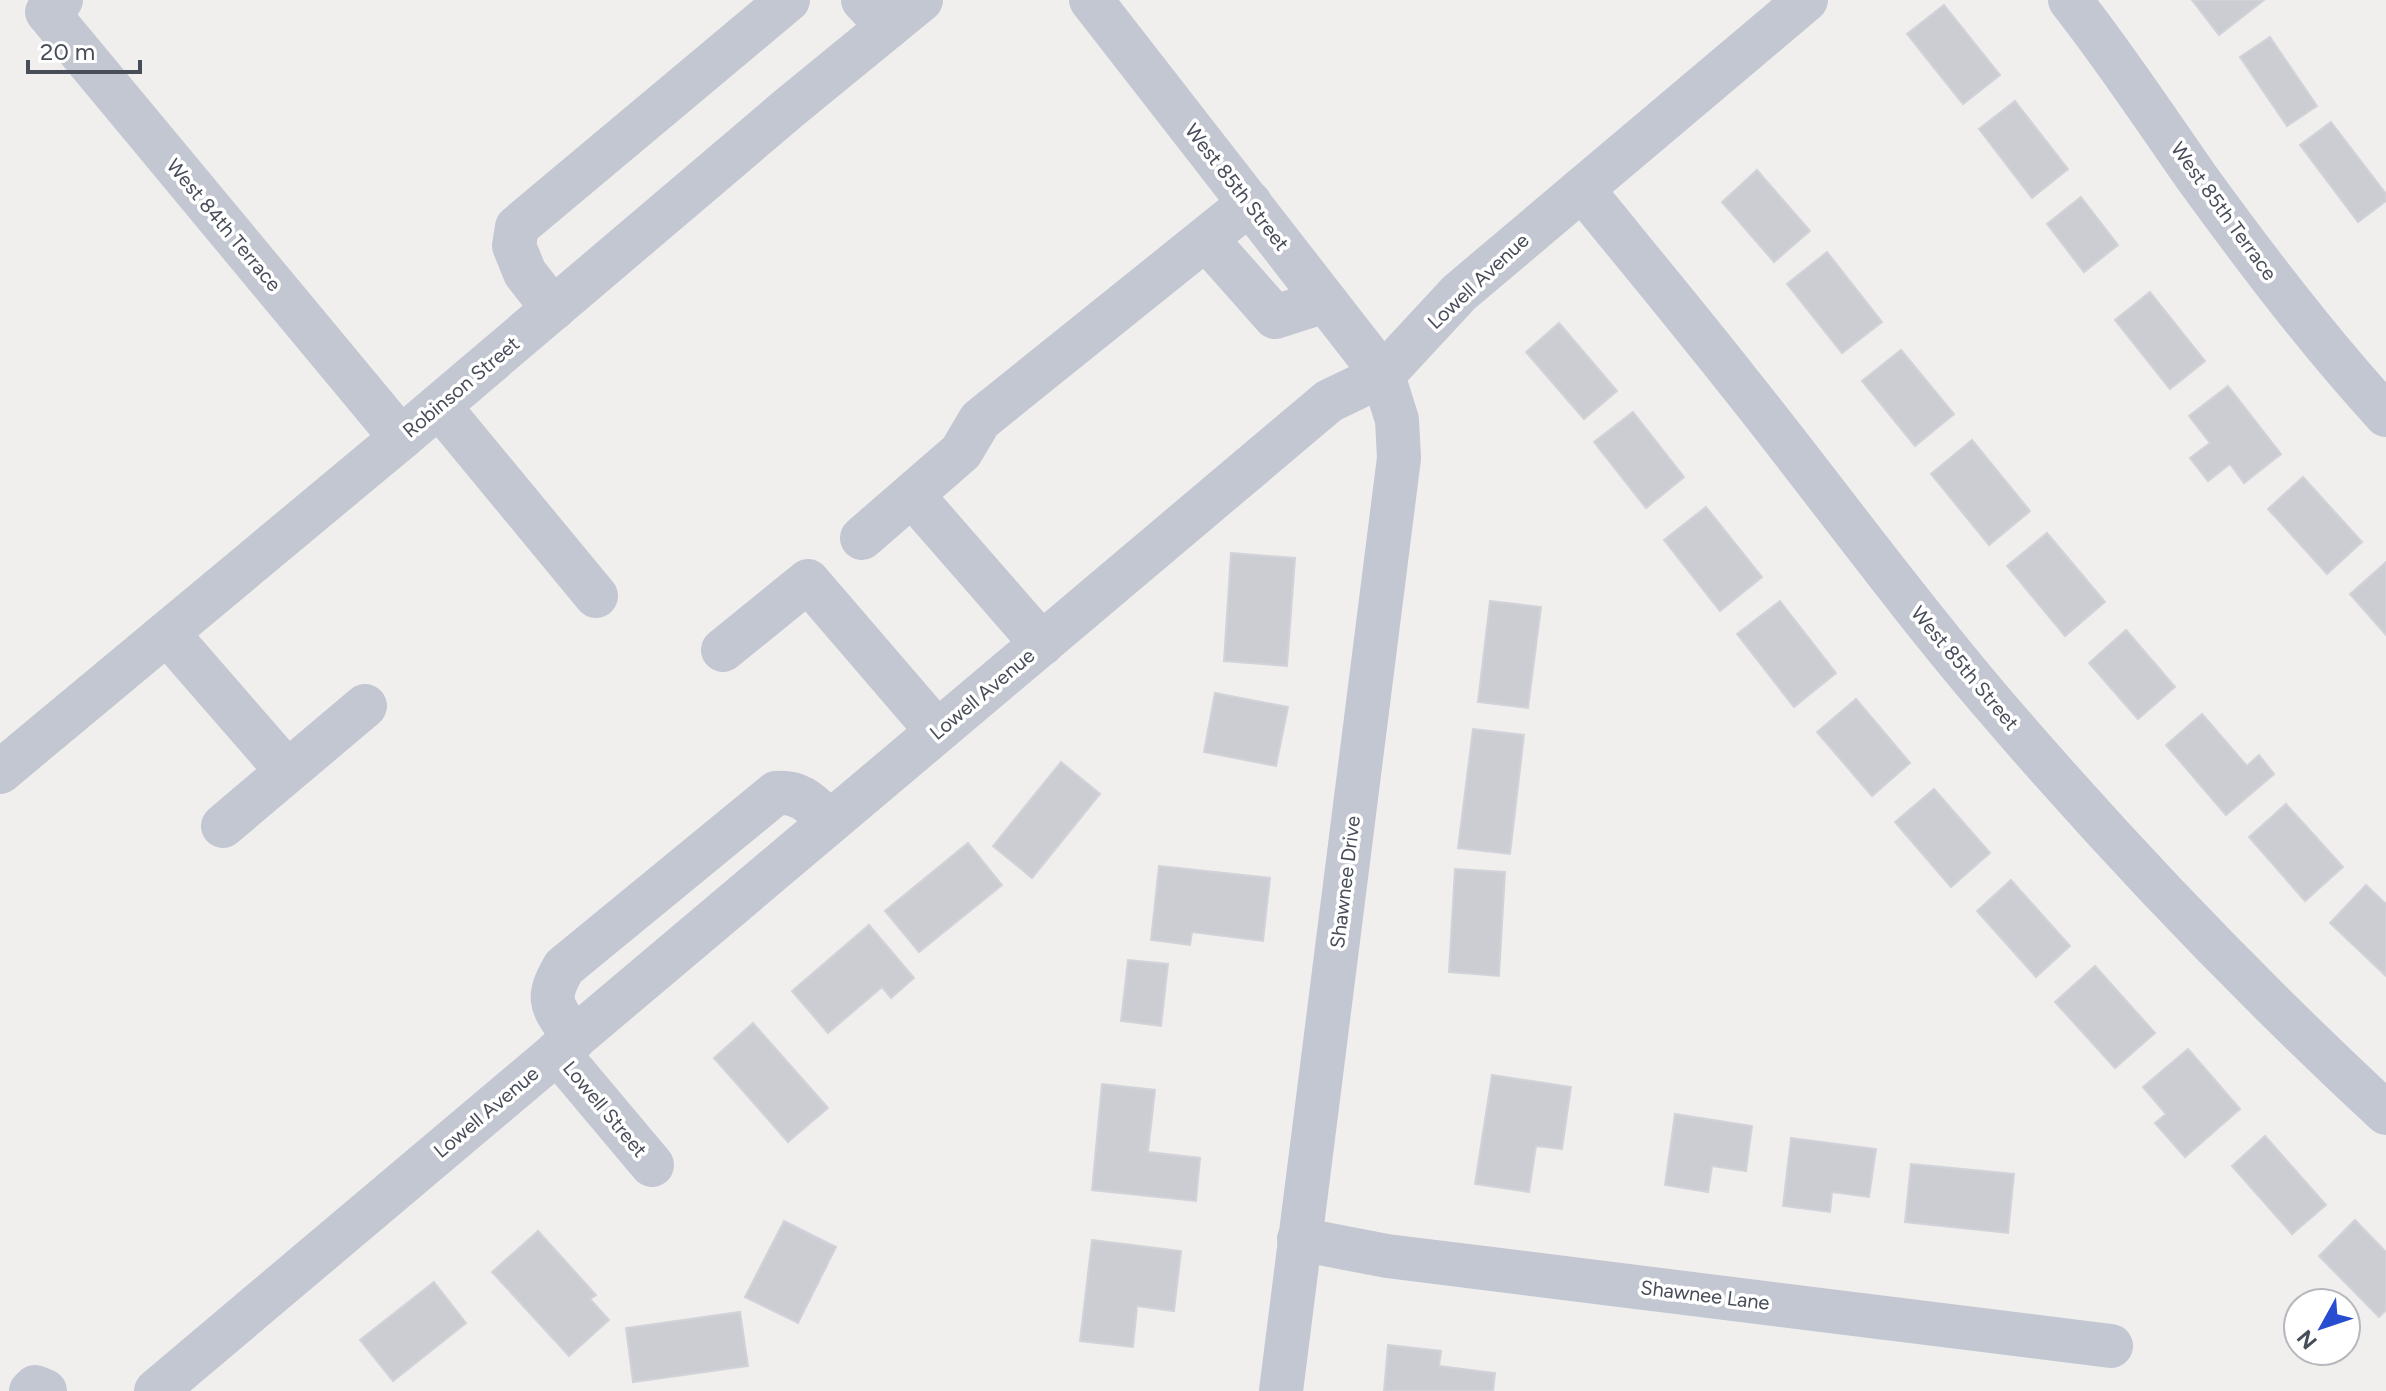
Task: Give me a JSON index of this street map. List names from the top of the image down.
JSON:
{
  "streets": {
    "street": [
      "West 85th Street",
      "West 85th Terrace",
      "West 84th Terrace",
      "Lowell Avenue",
      "Robinson Street",
      "Shawnee Drive",
      "Lowell Street",
      "Shawnee Lane"
    ]
  },
  "crossings": [
    ["West 85th Street", "Lowell Avenue"],
    ["West 85th Street", "Shawnee Drive"],
    ["West 84th Terrace", "Robinson Street"],
    ["Lowell Avenue", "Shawnee Drive"],
    ["Lowell Avenue", "Lowell Street"],
    ["Shawnee Drive", "Shawnee Lane"]
  ],
  "scale_bar": "20 m",
  "north": "bottom left"
}
